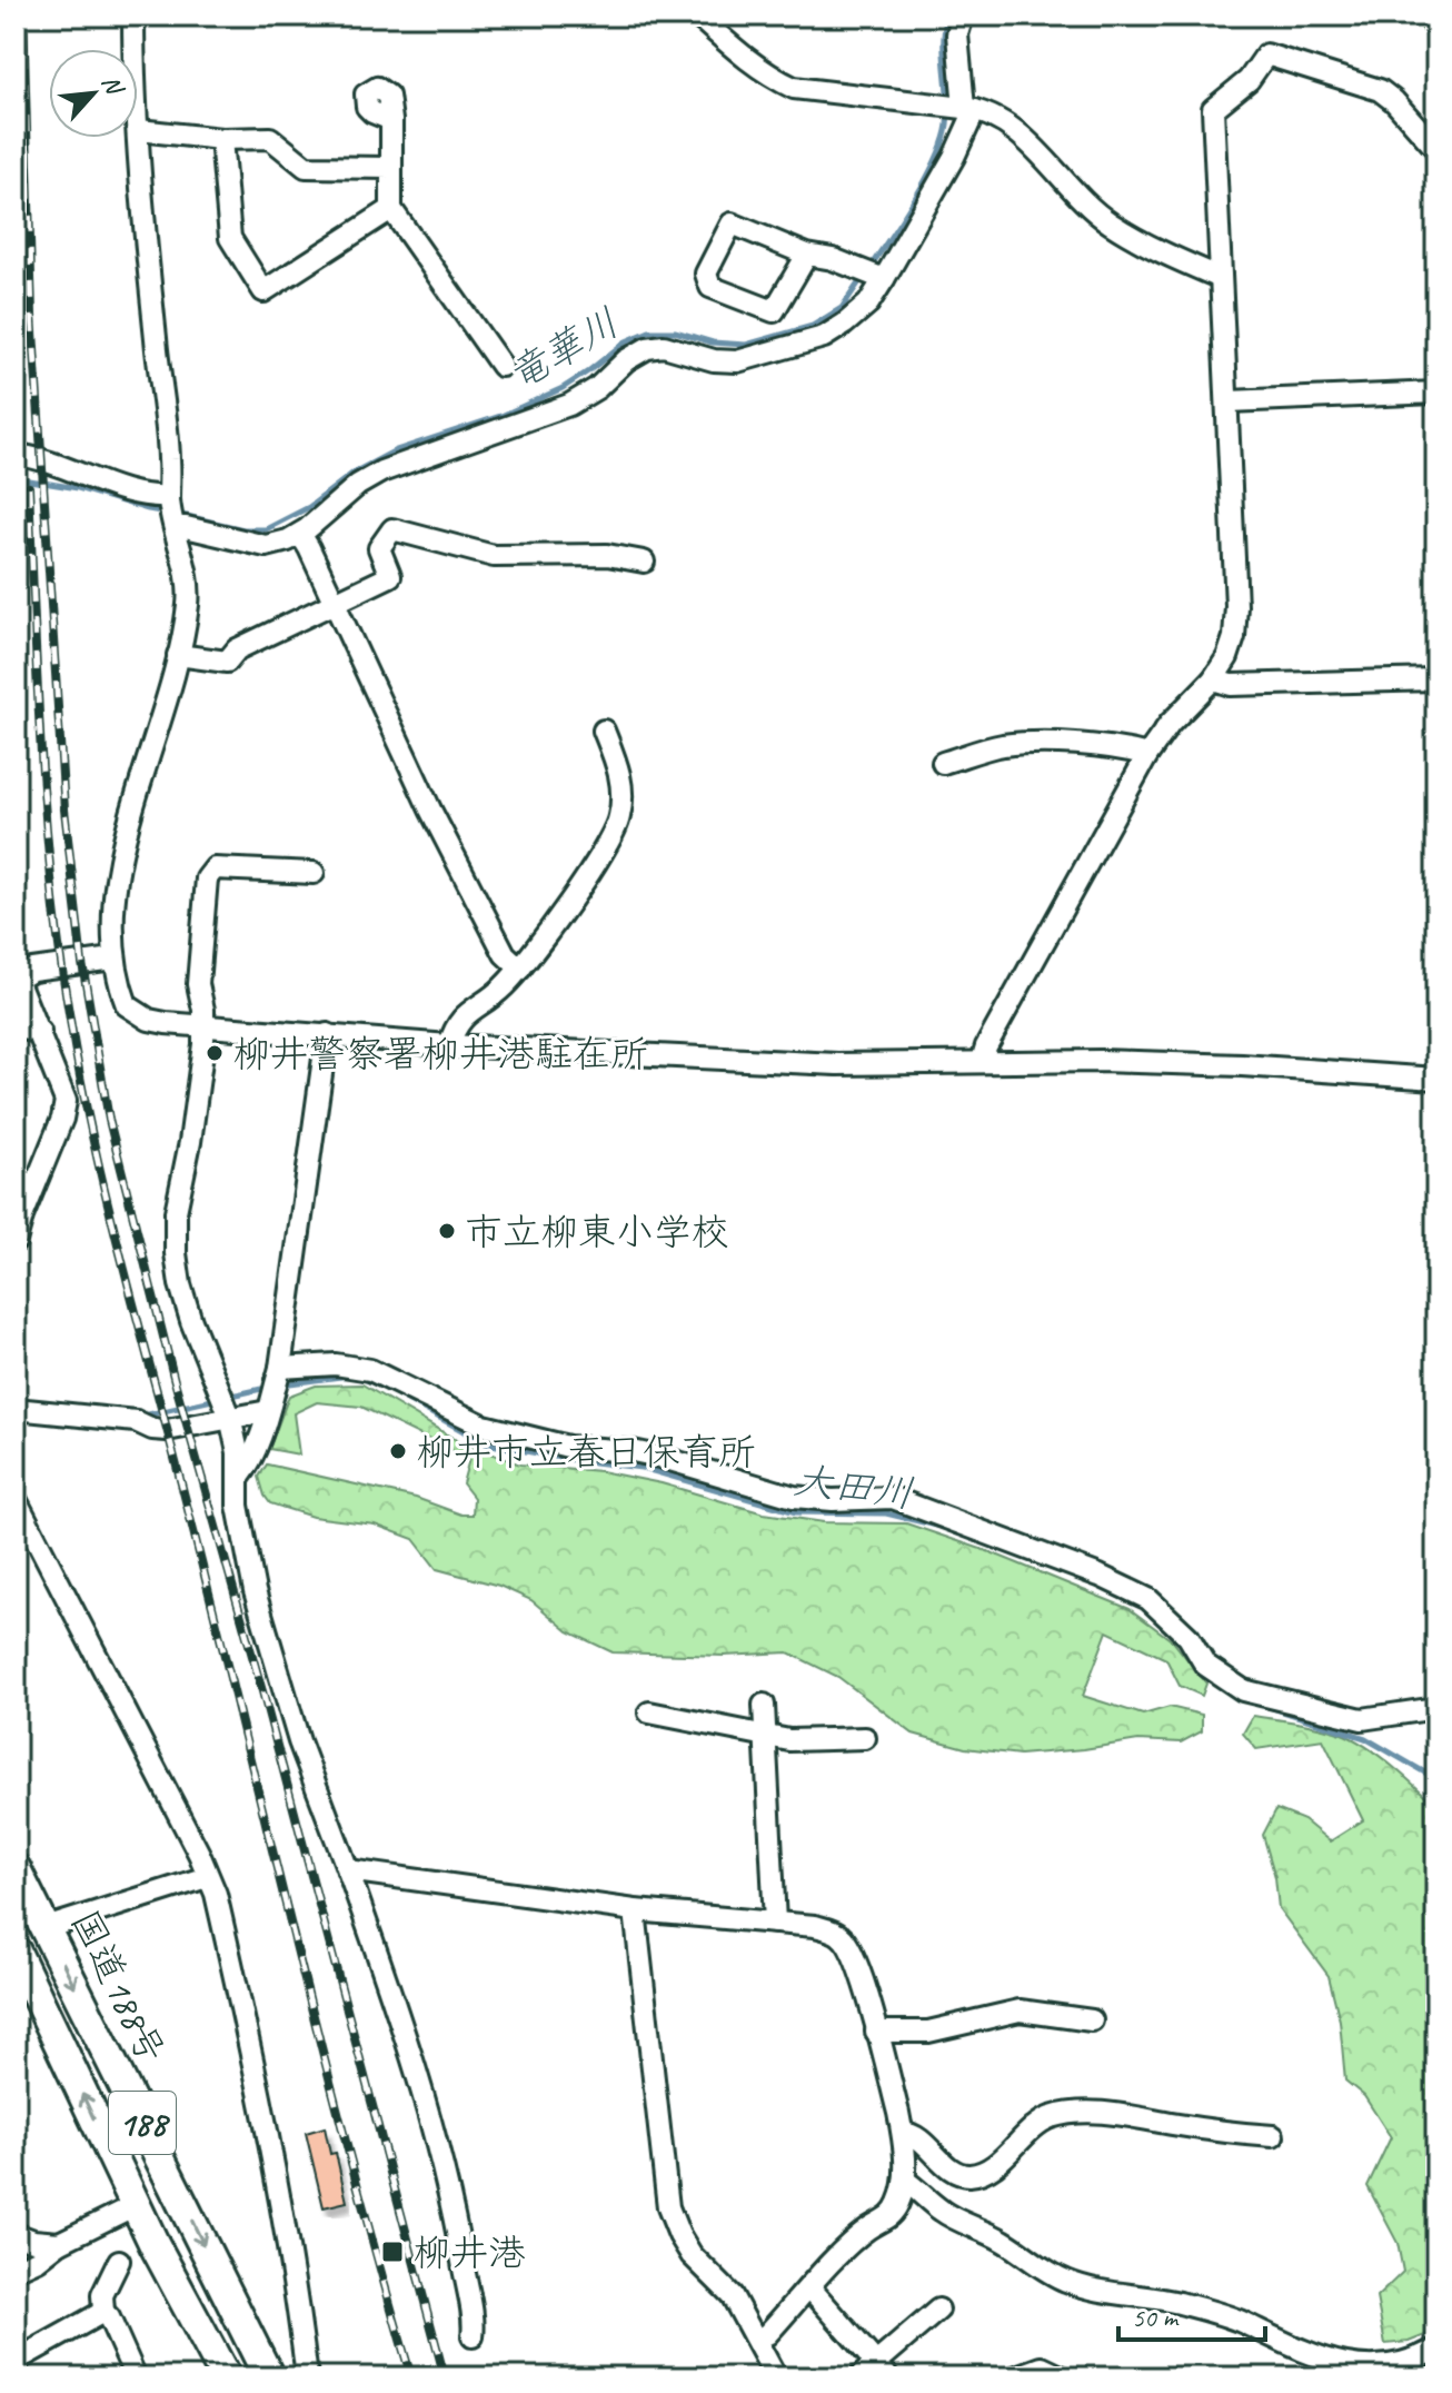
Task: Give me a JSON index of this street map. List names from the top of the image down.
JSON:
{
  "streets": {
    "highway": ["国道188号", "188"]
  },
  "water": ["竜華川", "大田川"],
  "places": {
    "other": ["柳井警察署柳井港駐在所", "市立柳東小学校", "柳井市立春日保育所"],
    "transit": ["柳井港"]
  },
  "scale_bar": "50 m",
  "north": "top right"
}
